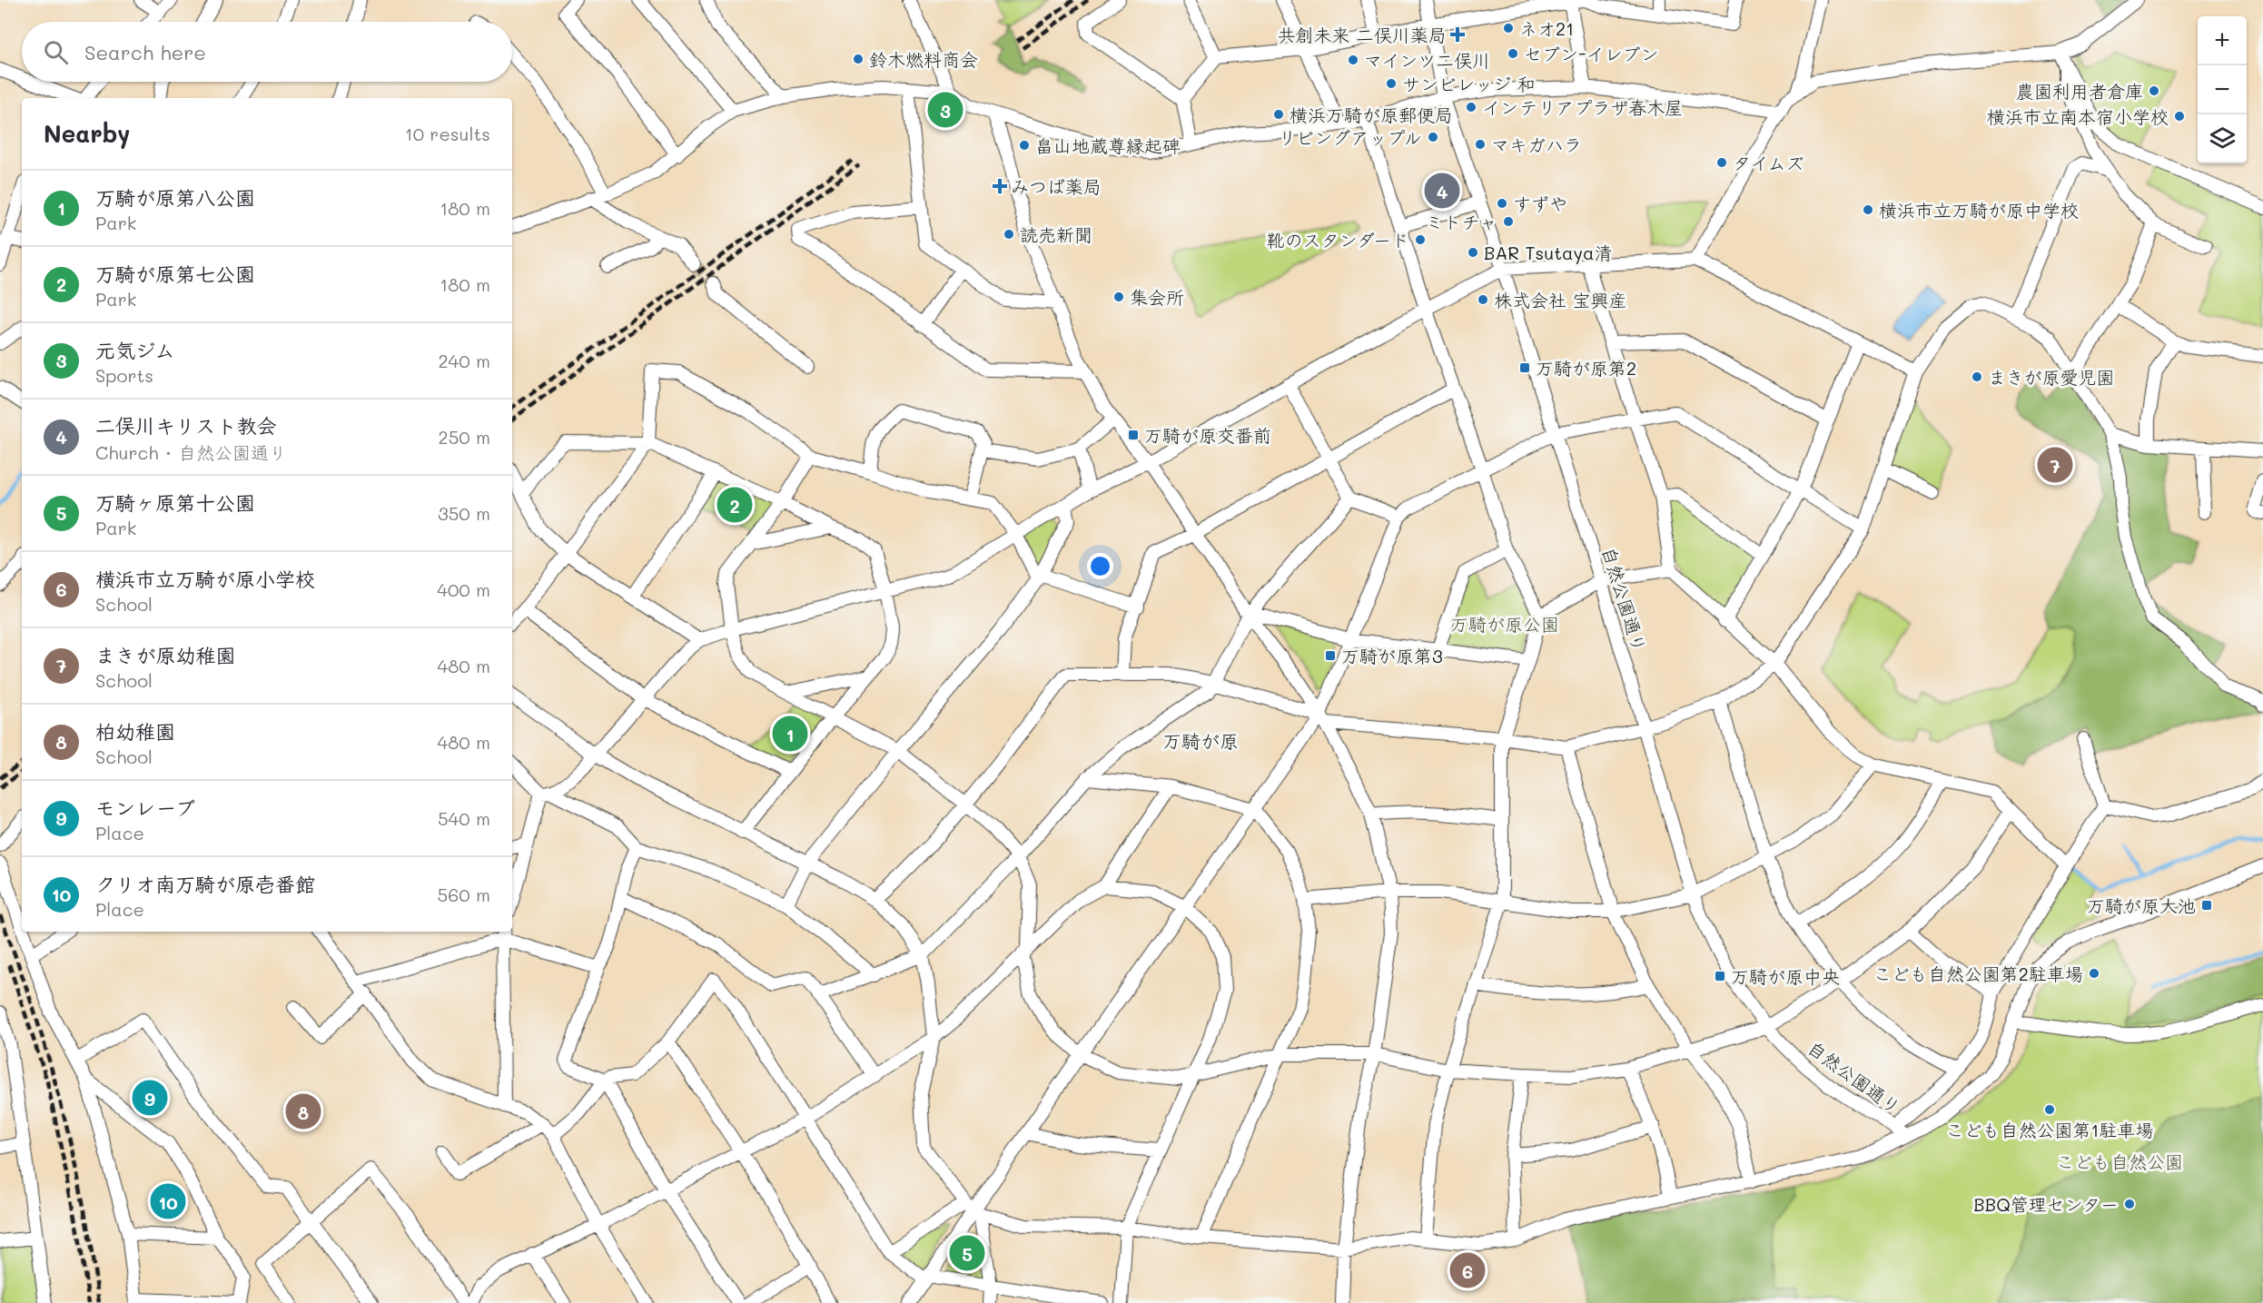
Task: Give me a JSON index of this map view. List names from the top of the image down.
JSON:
{
  "streets": {
    "street": ["自然公園通り"]
  },
  "districts": ["万騎が原"],
  "parks": ["万騎が原公園", "こども自然公園"],
  "places": {
    "other": [
      "ネオ21",
      "セブン-イレブン",
      "鈴木燃料商会",
      "マインツ二俣川",
      "サンビレッジ 和",
      "農園利用者倉庫",
      "インテリアプラザ春木屋",
      "横浜万騎が原郵便局",
      "横浜市立南本宿小学校",
      "リビングアップル",
      "マキガハラ",
      "畠山地蔵尊縁起碑",
      "タイムズ",
      "すずや",
      "横浜市立万騎が原中学校",
      "ミトチャ",
      "読売新聞",
      "靴のスタンダード",
      "BAR Tsutaya清",
      "集会所",
      "株式会社 宝興産",
      "まきが原愛児園",
      "こども自然公園第2駐車場",
      "こども自然公園第1駐車場",
      "BBQ管理センター"
    ],
    "health": ["共創未来 二俣川薬局", "みつば薬局"],
    "transit": [
      "万騎が原第2",
      "万騎が原交番前",
      "万騎が原第3",
      "万騎が原大池",
      "万騎が原中央"
    ]
  },
  "page": {
    "map_buttons": ["+", "−"],
    "search": "Search here",
    "pins": [
      "3",
      "4",
      "7",
      "2",
      "1",
      "9",
      "8",
      "10",
      "5",
      "6"
    ],
    "heading": ["Nearby", "10 results"],
    "list": [
      {
        "mark": "1",
        "name": "万騎が原第八公園",
        "note": "Park",
        "value": "180 m"
      },
      {
        "mark": "2",
        "name": "万騎が原第七公園",
        "note": "Park",
        "value": "180 m"
      },
      {
        "mark": "3",
        "name": "元気ジム",
        "note": "Sports",
        "value": "240 m"
      },
      {
        "mark": "4",
        "name": "二俣川キリスト教会",
        "note": "Church · 自然公園通り",
        "value": "250 m"
      },
      {
        "mark": "5",
        "name": "万騎ヶ原第十公園",
        "note": "Park",
        "value": "350 m"
      },
      {
        "mark": "6",
        "name": "横浜市立万騎が原小学校",
        "note": "School",
        "value": "400 m"
      },
      {
        "mark": "7",
        "name": "まきが原幼稚園",
        "note": "School",
        "value": "480 m"
      },
      {
        "mark": "8",
        "name": "柏幼稚園",
        "note": "School",
        "value": "480 m"
      },
      {
        "mark": "9",
        "name": "モンレーブ",
        "note": "Place",
        "value": "540 m"
      },
      {
        "mark": "10",
        "name": "クリオ南万騎が原壱番館",
        "note": "Place",
        "value": "560 m"
      }
    ]
  }
}
